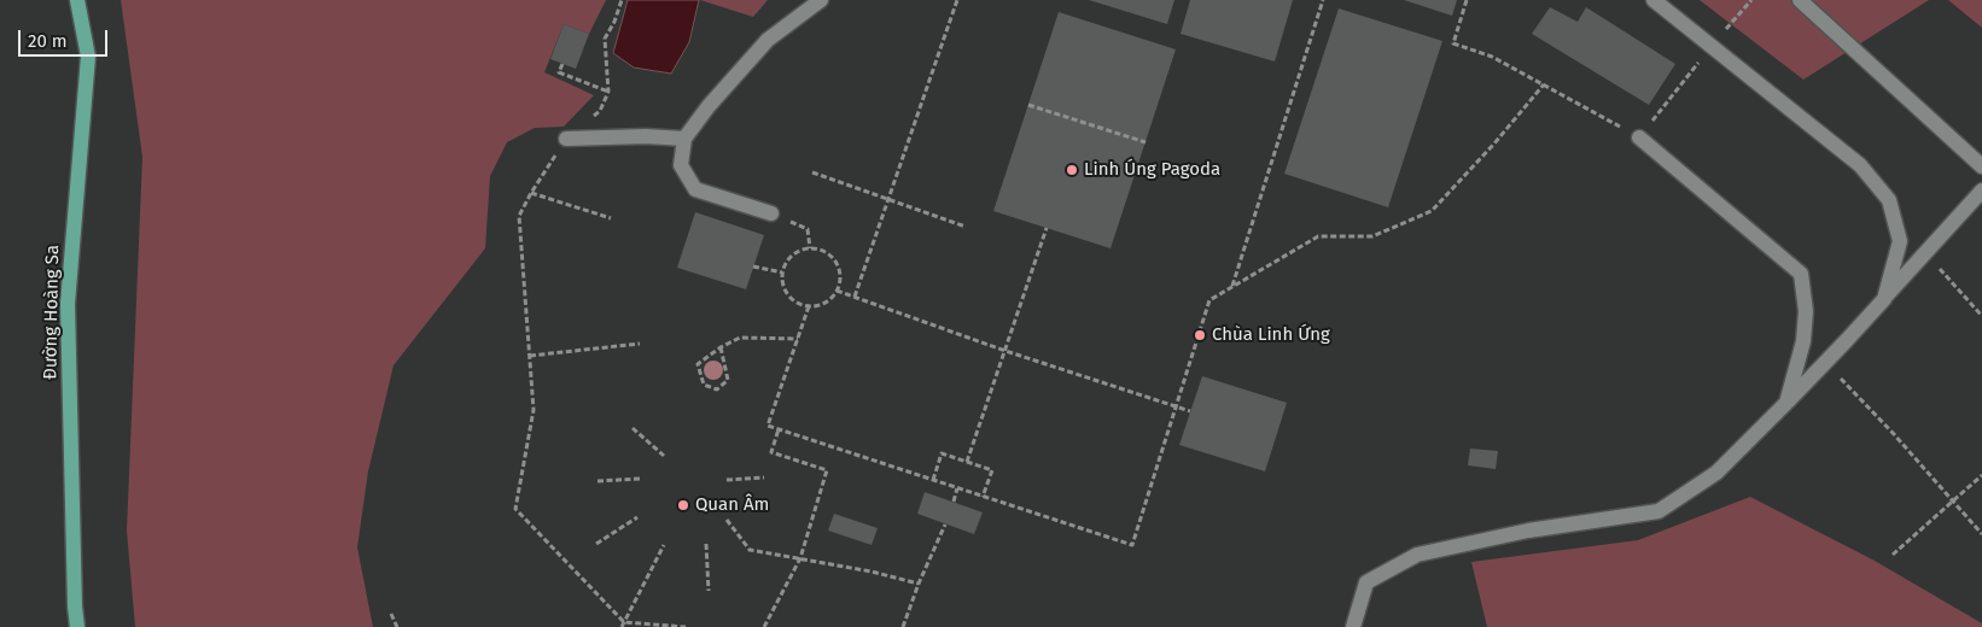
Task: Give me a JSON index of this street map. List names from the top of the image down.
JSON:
{
  "streets": {
    "main road": ["Đường Hoàng Sa"]
  },
  "places": ["Linh Úng Pagoda", "Chùa Linh Ứng", "Quan Âm"],
  "scale_bar": "20 m"
}
